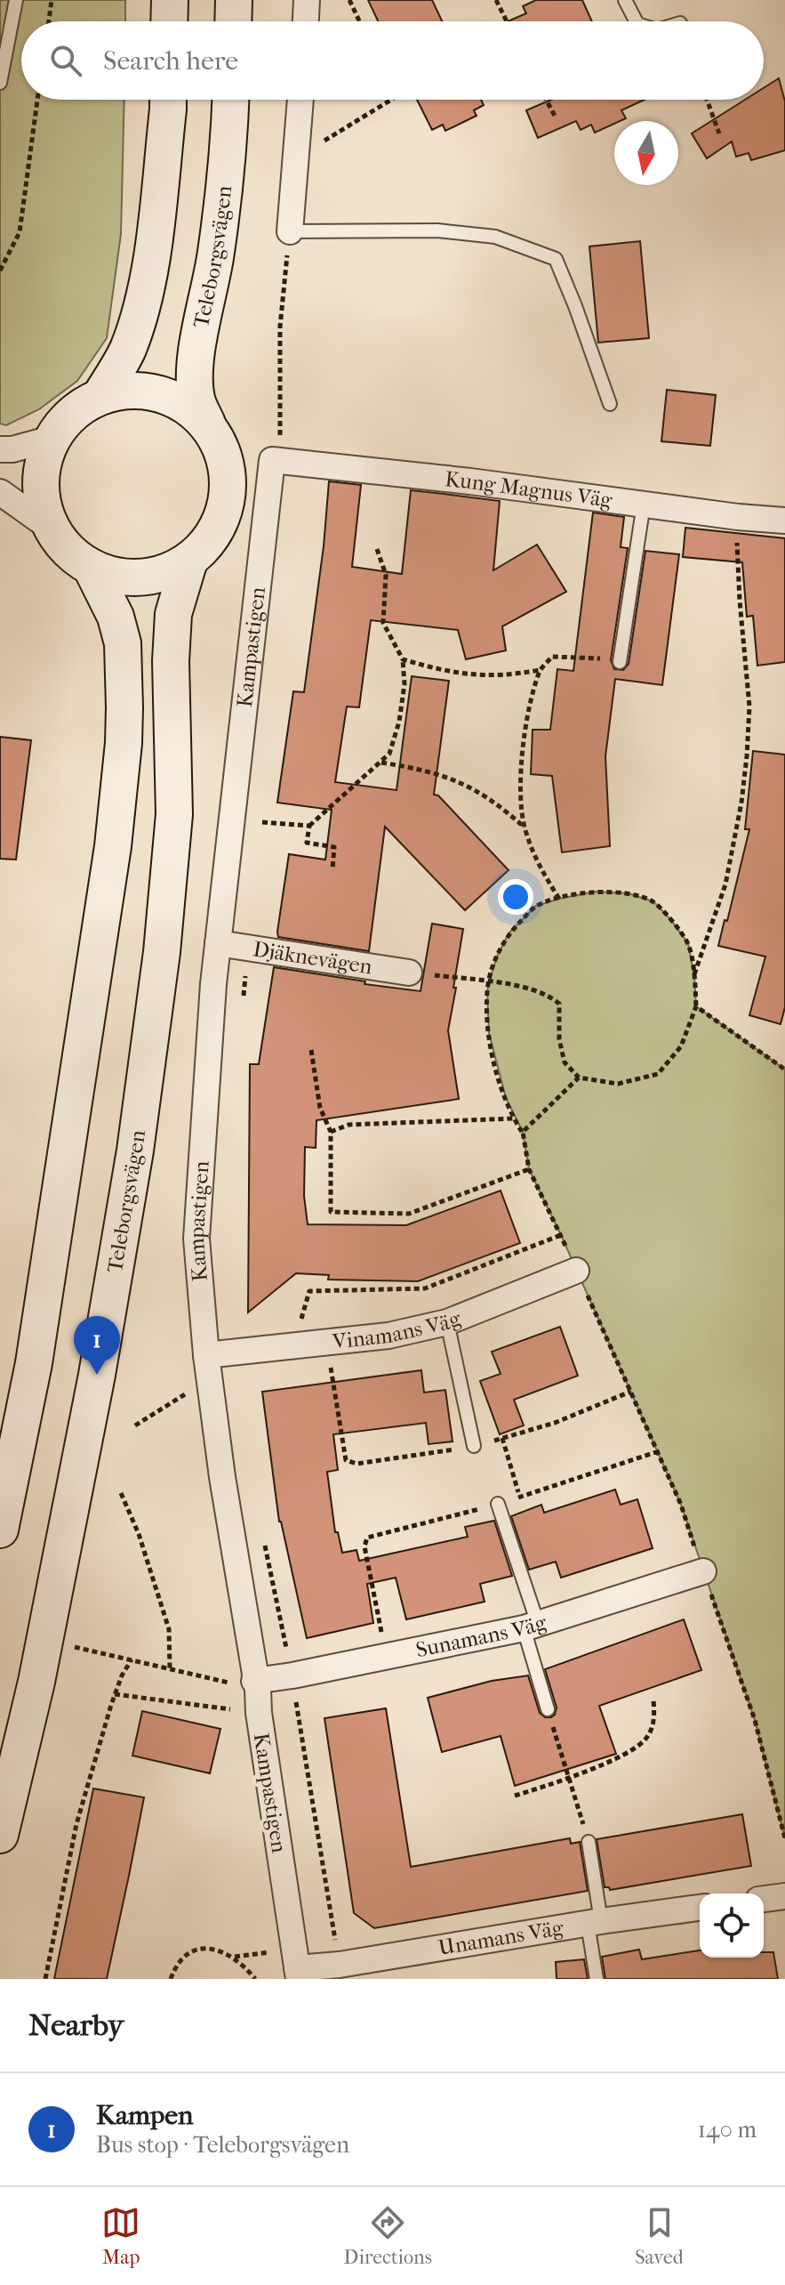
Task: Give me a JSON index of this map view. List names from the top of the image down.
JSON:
{
  "streets": {
    "main road": ["Teleborgsvägen"],
    "street": [
      "Kung Magnus Väg",
      "Kampastigen",
      "Djäknevägen",
      "Vinamans Väg",
      "Sunamans Väg",
      "Unamans Väg"
    ]
  },
  "crossings": [
    ["Kung Magnus Väg", "Kampastigen"],
    ["Kampastigen", "Djäknevägen"],
    ["Kampastigen", "Vinamans Väg"],
    ["Kampastigen", "Sunamans Väg"],
    ["Kampastigen", "Unamans Väg"]
  ],
  "north": "bottom",
  "page": {
    "search": "Search here",
    "pins": "1",
    "heading": "Nearby",
    "list": [
      {
        "mark": "1",
        "name": "Kampen",
        "note": "Bus stop · Teleborgsvägen",
        "value": "140 m"
      }
    ],
    "nav": ["Map", "Directions", "Saved"]
  }
}
